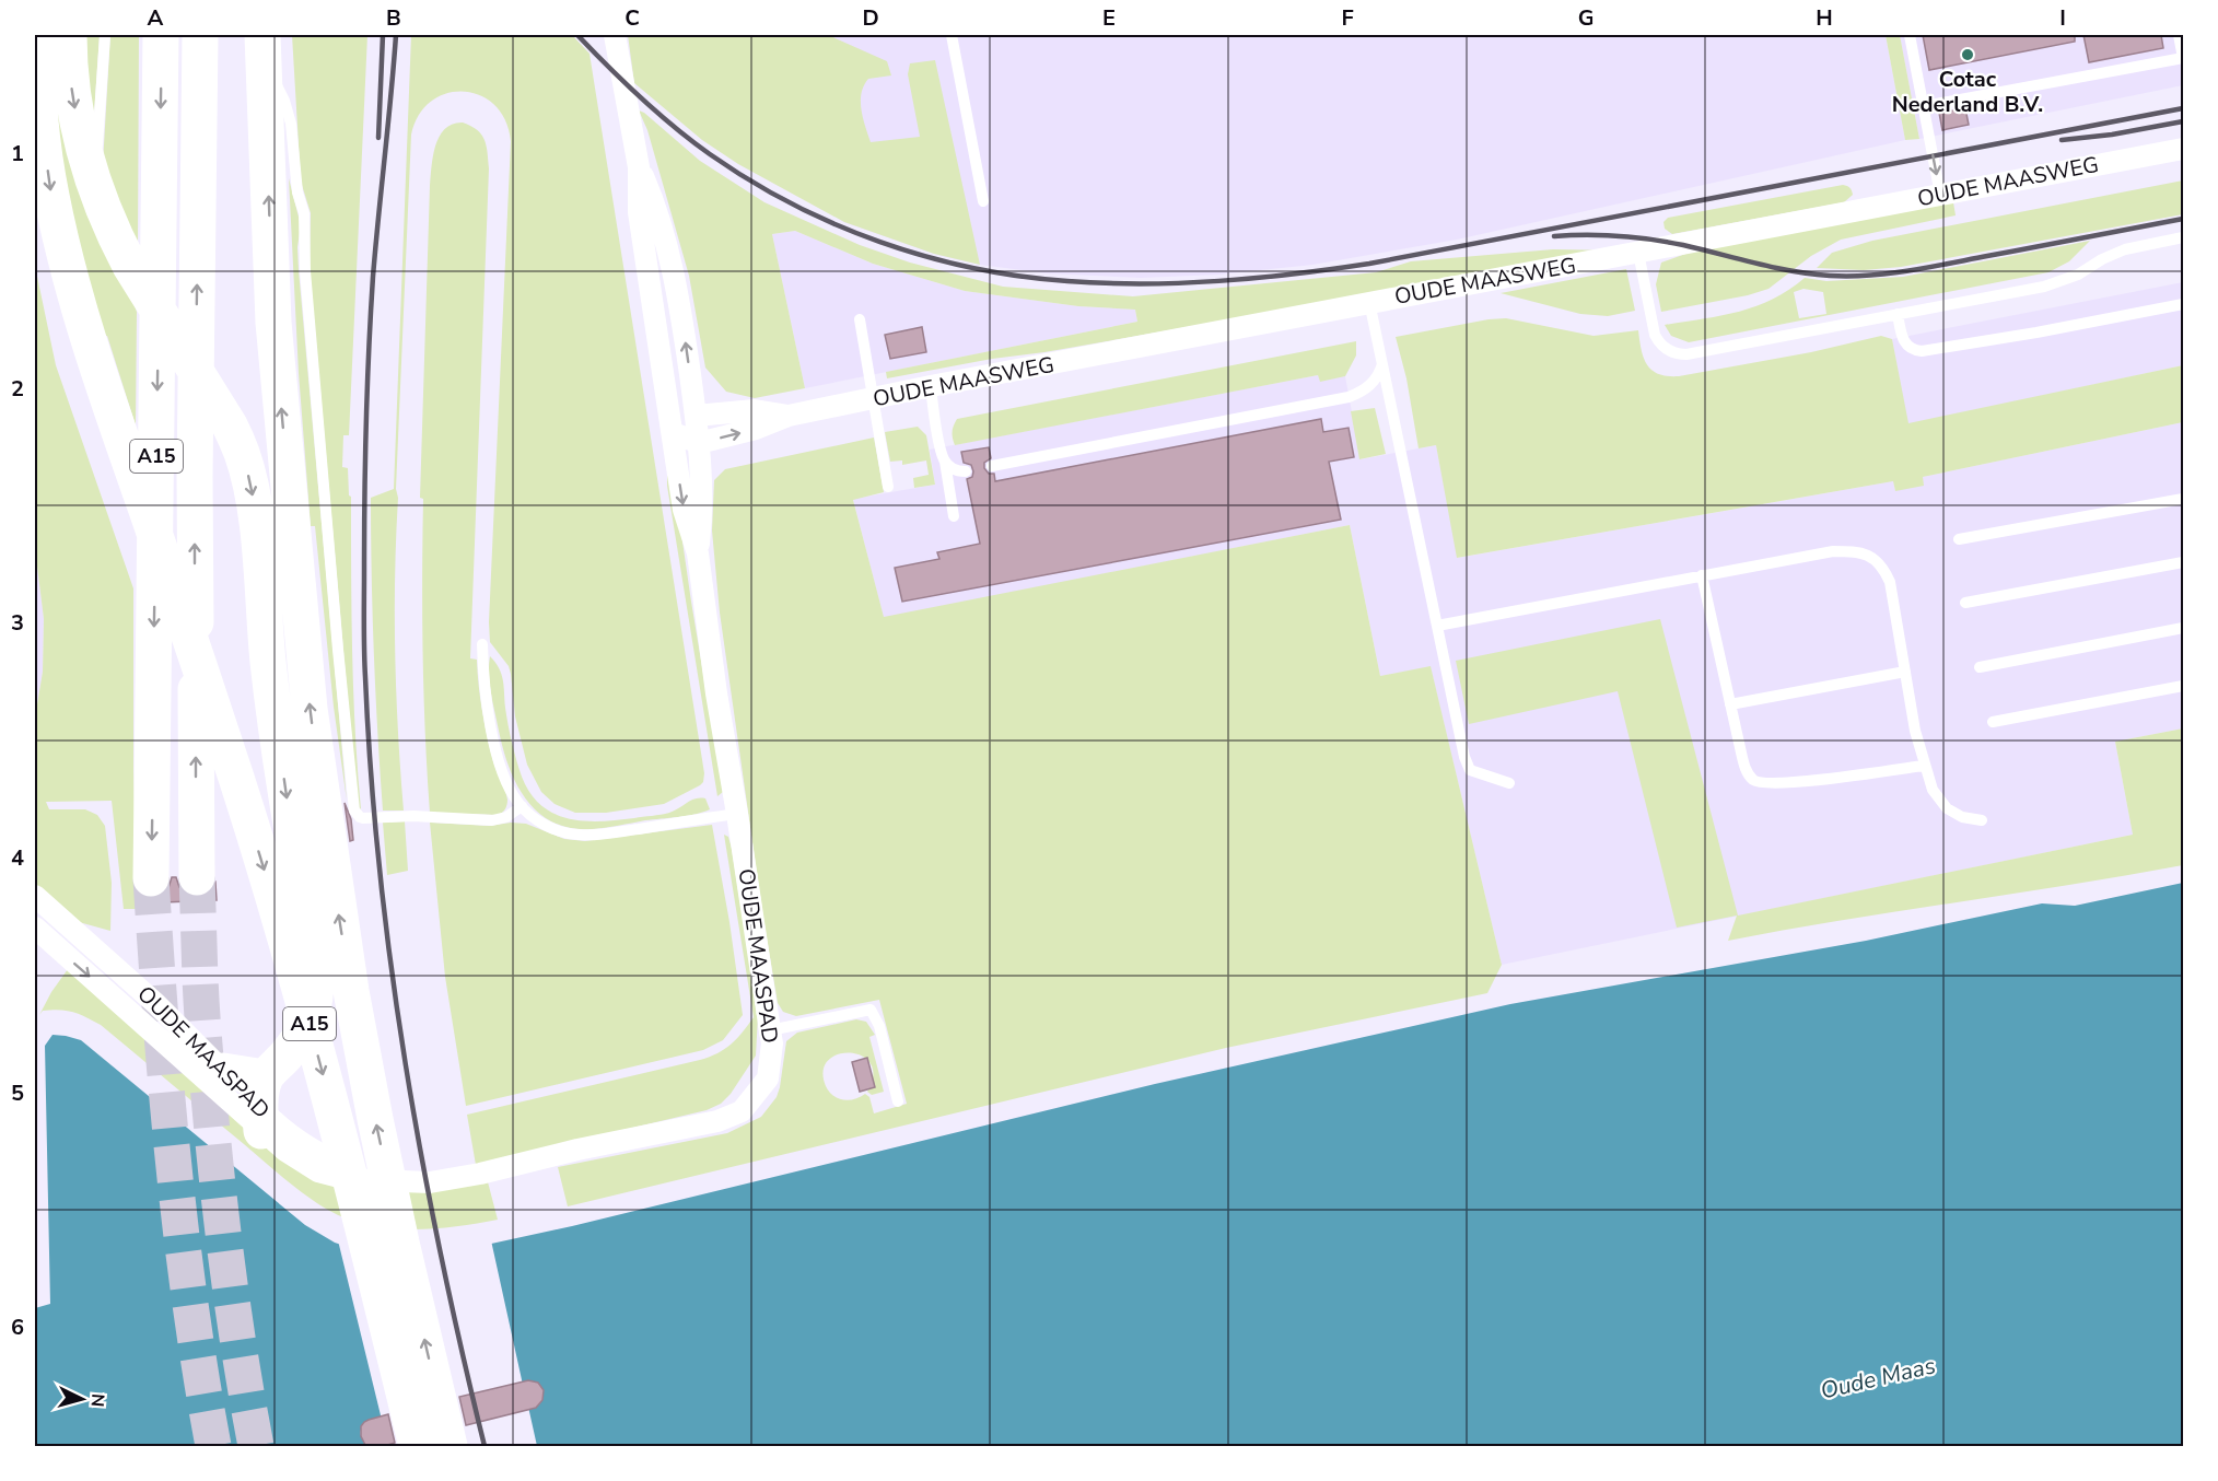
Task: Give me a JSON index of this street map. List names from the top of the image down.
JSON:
{
  "streets": {
    "highway": ["A15"],
    "street": ["OUDE MAASWEG", "OUDE MAASPAD"]
  },
  "crossings": [
    ["OUDE MAASWEG", "OUDE MAASPAD"],
    ["A15", "OUDE MAASPAD"]
  ],
  "water": ["Oude Maas"],
  "places": ["Cotac Nederland B.V."],
  "north": "right",
  "grid": {
    "columns": [
      "A",
      "B",
      "C",
      "D",
      "E",
      "F",
      "G",
      "H",
      "I"
    ],
    "rows": [
      "1",
      "2",
      "3",
      "4",
      "5",
      "6"
    ]
  }
}
